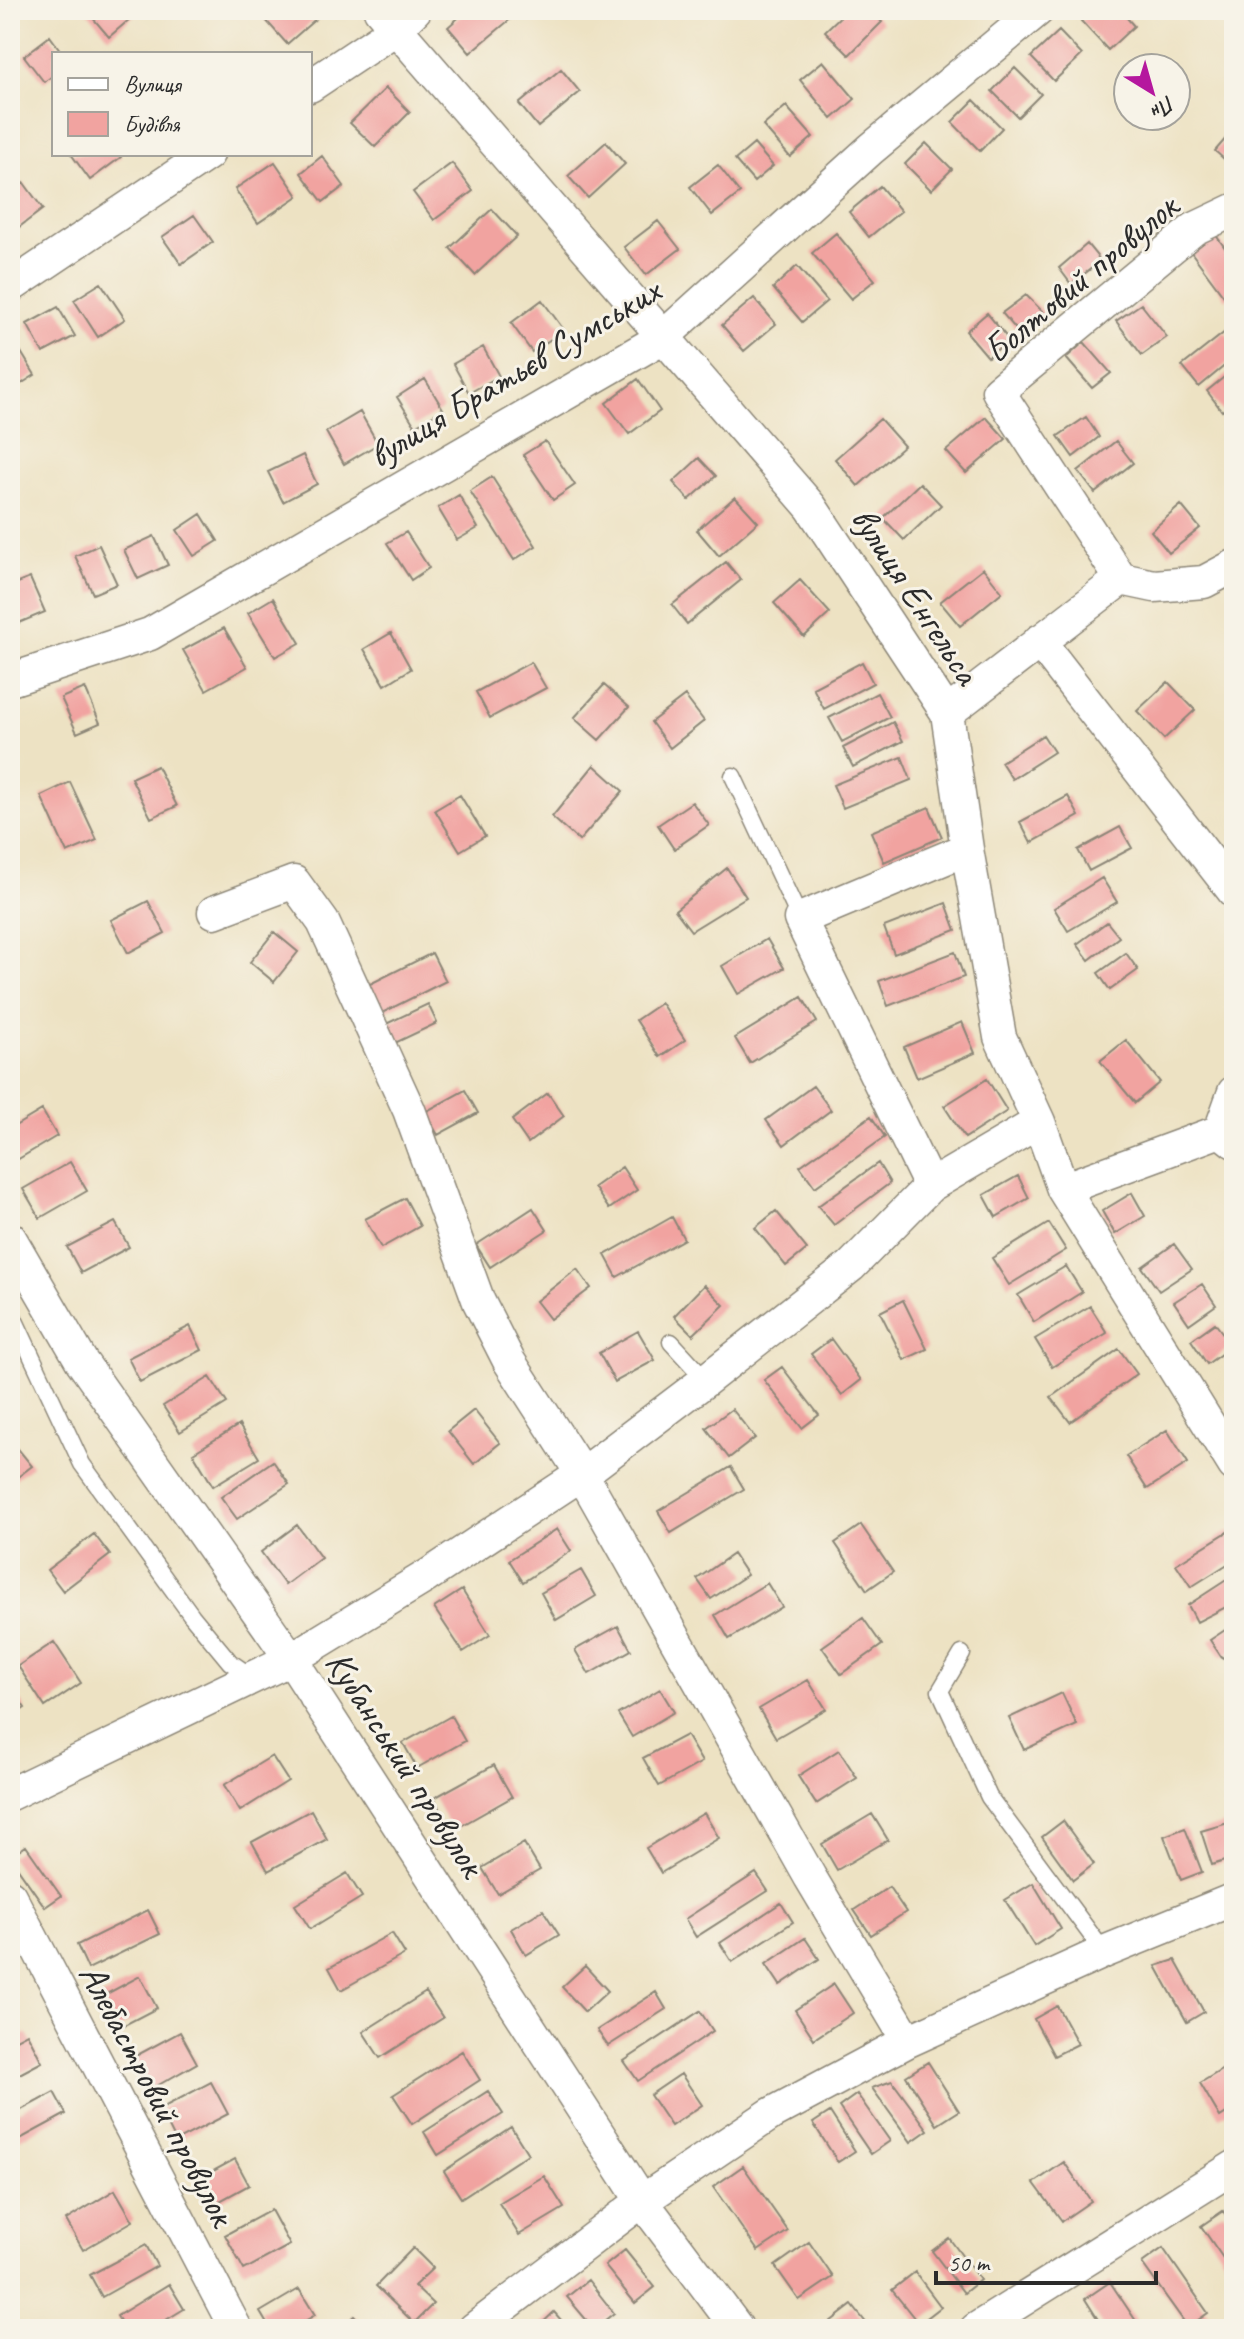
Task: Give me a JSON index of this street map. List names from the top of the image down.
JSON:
{
  "streets": {
    "street": [
      "Болтовий провулок",
      "вулиця Братьєв Сумських",
      "вулиця Енгельса",
      "Кубанський провулок",
      "Алебастровий провулок"
    ]
  },
  "crossings": [
    ["вулиця Братьєв Сумських", "вулиця Енгельса"]
  ],
  "legend": ["Вулиця", "Будівля"],
  "scale_bar": "50 m",
  "north": "bottom right"
}
